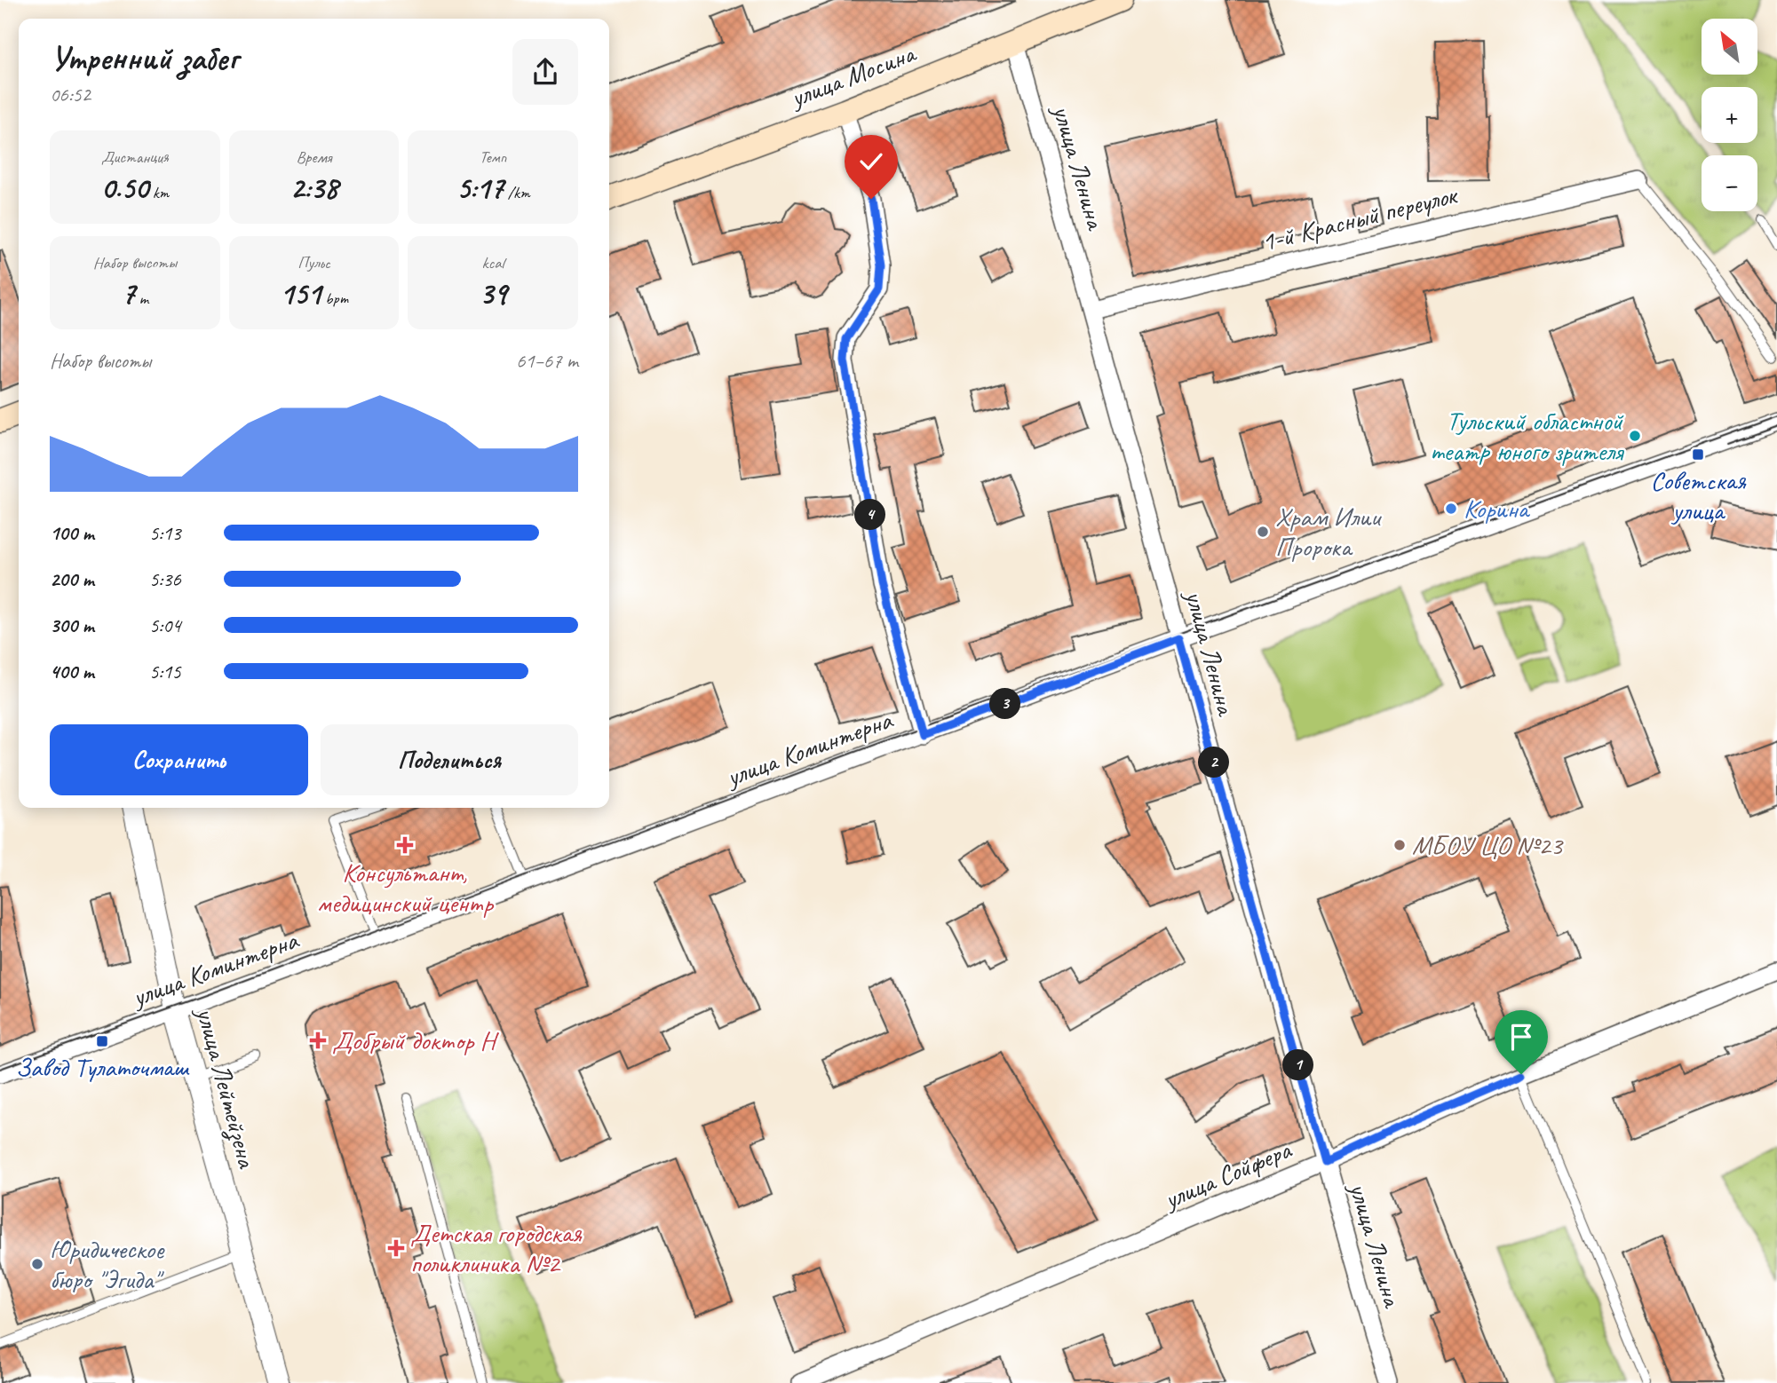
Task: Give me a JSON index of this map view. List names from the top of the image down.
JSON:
{
  "streets": {
    "main road": ["улица Мосина"],
    "street": [
      "улица Ленина",
      "1-й Красный переулок",
      "улица Коминтерна",
      "улица Лейтейзена",
      "улица Сойфера"
    ]
  },
  "crossings": [
    ["улица Мосина", "улица Ленина"],
    ["улица Ленина", "1-й Красный переулок"],
    ["улица Ленина", "улица Коминтерна"],
    ["улица Ленина", "улица Сойфера"],
    ["улица Коминтерна", "улица Лейтейзена"]
  ],
  "places": {
    "other": [
      "Тульский областной театр юного зрителя",
      "Корина",
      "Храм Илии Пророка",
      "МБОУ ЦО №23",
      "Юридическое бюро \"Эгида\""
    ],
    "transit": ["Советская улица", "Завод Тулаточмаш"],
    "health": ["Консультант, медицинский центр", "Добрый доктор Н", "Детская городская поликлиника №2"]
  },
  "north": "top left",
  "page": {
    "map_buttons": ["+", "−"],
    "heading": ["Утренний забег", "06:52"],
    "stats": [
      ["Дистанция", "0.50 km"],
      ["Время", "2:38"],
      ["Темп", "5:17 /km"],
      ["Набор высоты", "7 m"],
      ["Пульс", "151 bpm"],
      ["kcal", "39"]
    ],
    "chart": ["Набор высоты", "61–67 m"],
    "pins": [
      "4",
      "3",
      "2",
      "1"
    ],
    "list": [
      {
        "name": "100 m",
        "note": "5:13"
      },
      {
        "name": "200 m",
        "note": "5:36"
      },
      {
        "name": "300 m",
        "note": "5:04"
      },
      {
        "name": "400 m",
        "note": "5:15"
      }
    ],
    "buttons": ["Сохранить", "Поделиться"]
  }
}
